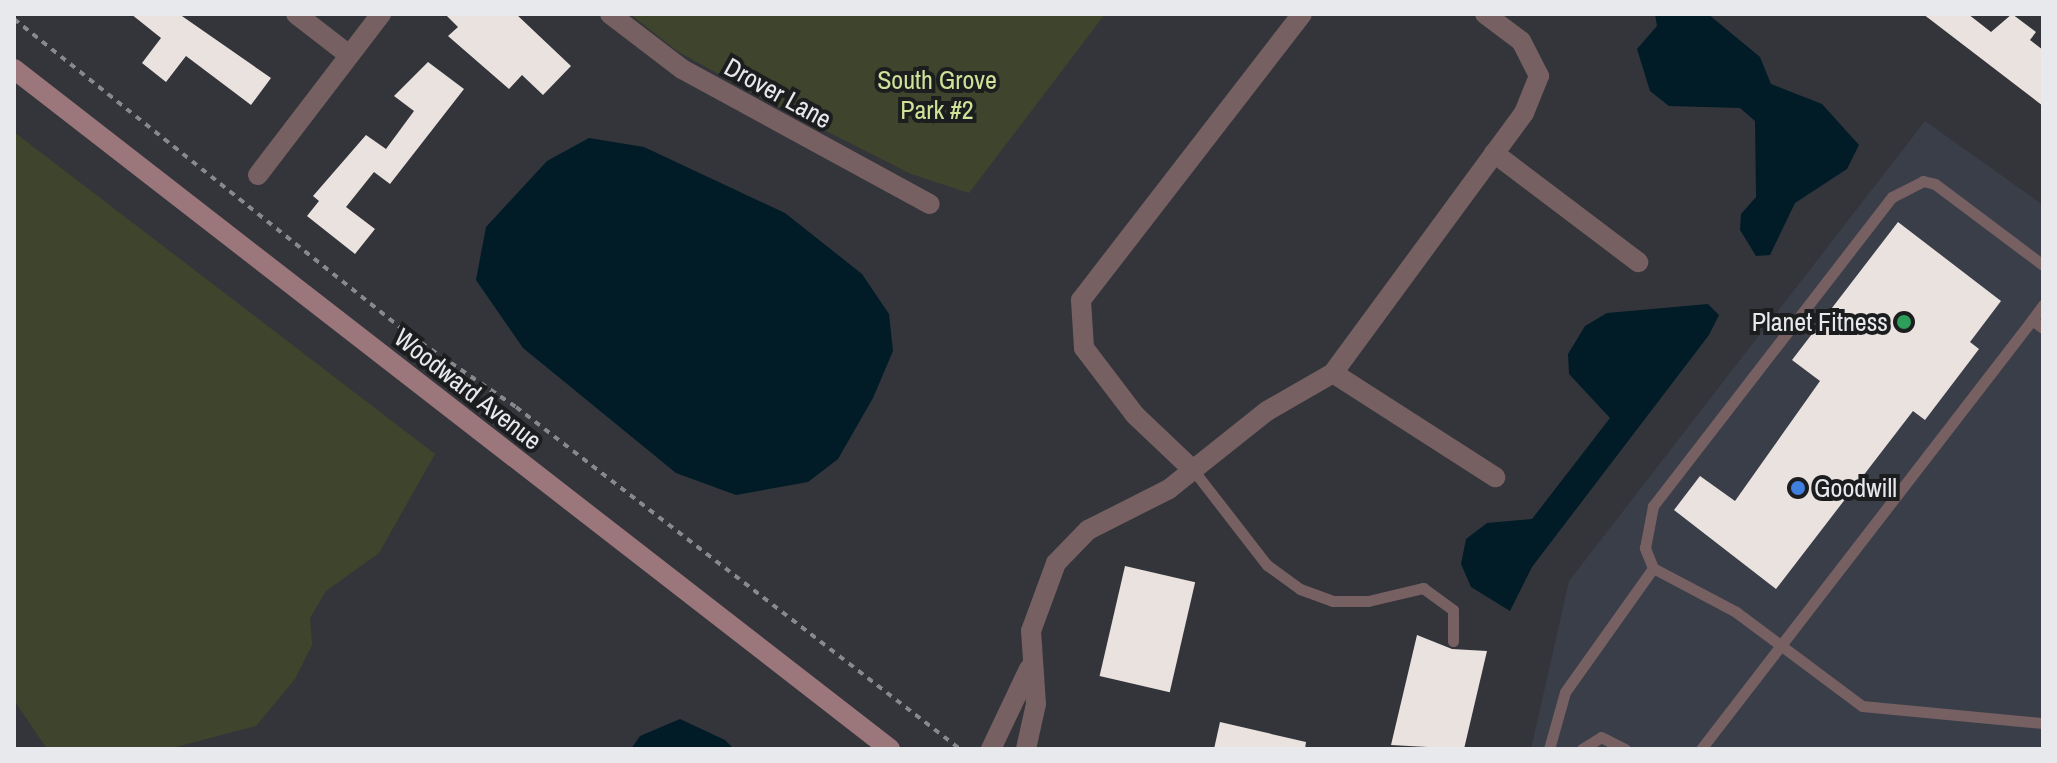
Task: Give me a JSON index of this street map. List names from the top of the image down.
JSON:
{
  "streets": {
    "main road": ["Woodward Avenue"],
    "street": ["Drover Lane"]
  },
  "parks": ["South Grove Park #2"],
  "places": ["Planet Fitness", "Goodwill"]
}
